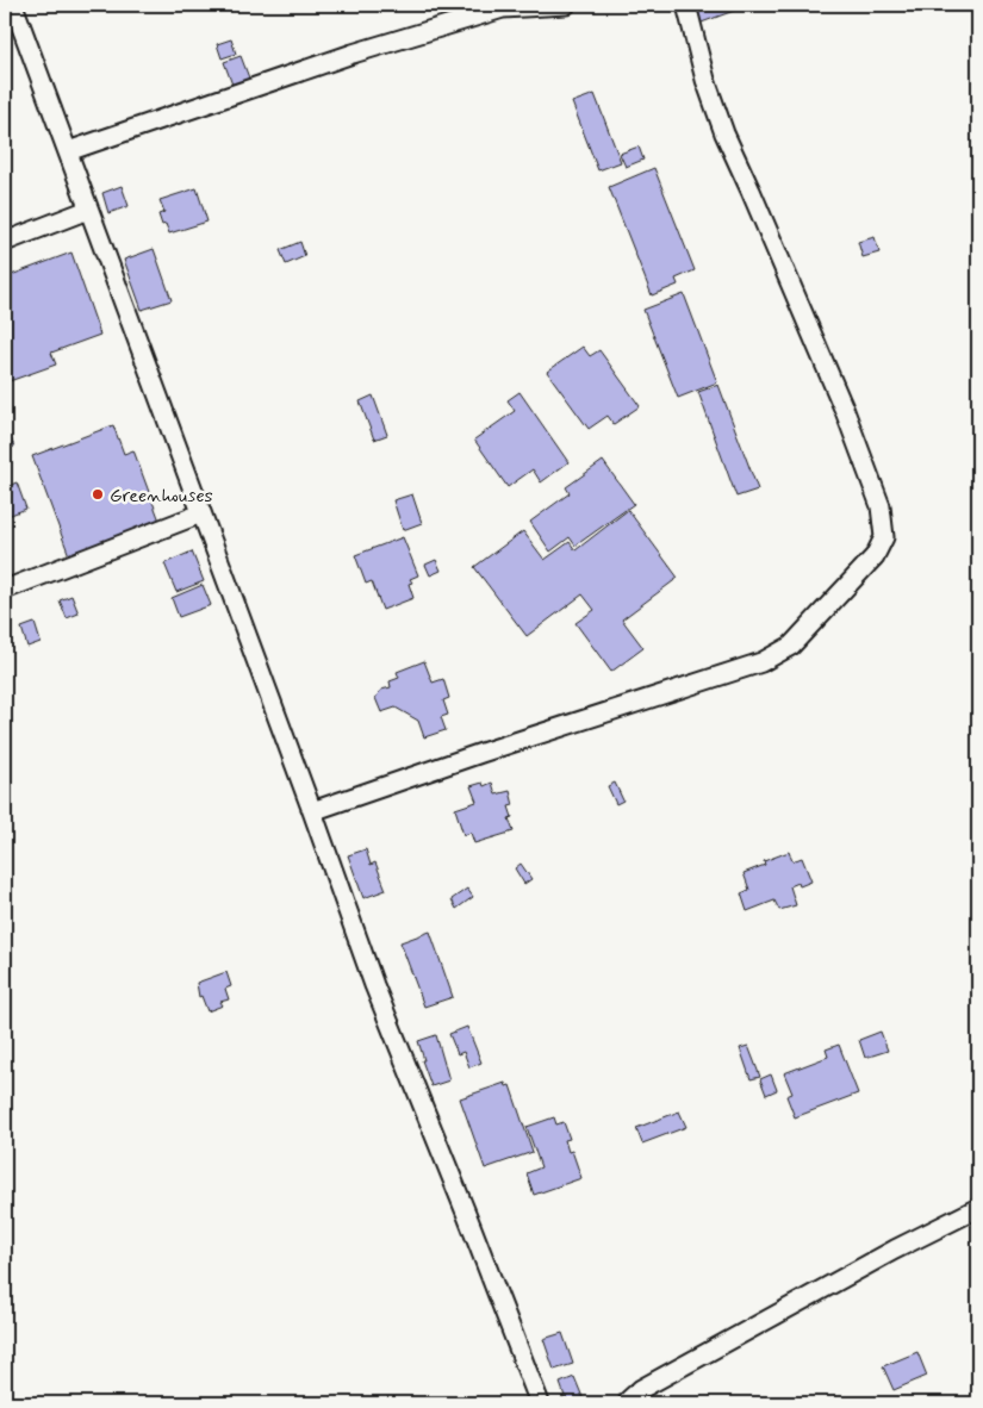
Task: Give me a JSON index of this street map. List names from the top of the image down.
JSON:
{
  "places": ["Greenhouses"]
}
